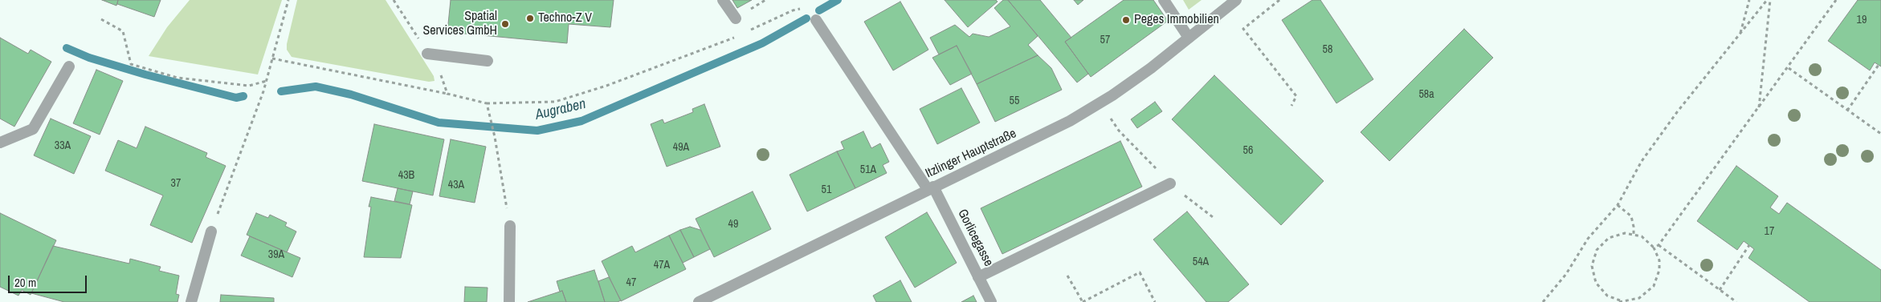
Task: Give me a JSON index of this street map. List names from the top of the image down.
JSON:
{
  "streets": {
    "street": ["Itzlinger Hauptstraße", "Gorlicegasse"]
  },
  "crossings": [
    ["Itzlinger Hauptstraße", "Gorlicegasse"]
  ],
  "water": ["Augraben"],
  "places": ["Techno-Z V", "Peges Immobilien", "Spatial Services GmbH"],
  "house_numbers": [
    "19",
    "57",
    "58",
    "58a",
    "55",
    "33A",
    "49A",
    "56",
    "51A",
    "43B",
    "37",
    "43A",
    "51",
    "49",
    "17",
    "39A",
    "54A",
    "47A",
    "47"
  ],
  "scale_bar": "20 m"
}
